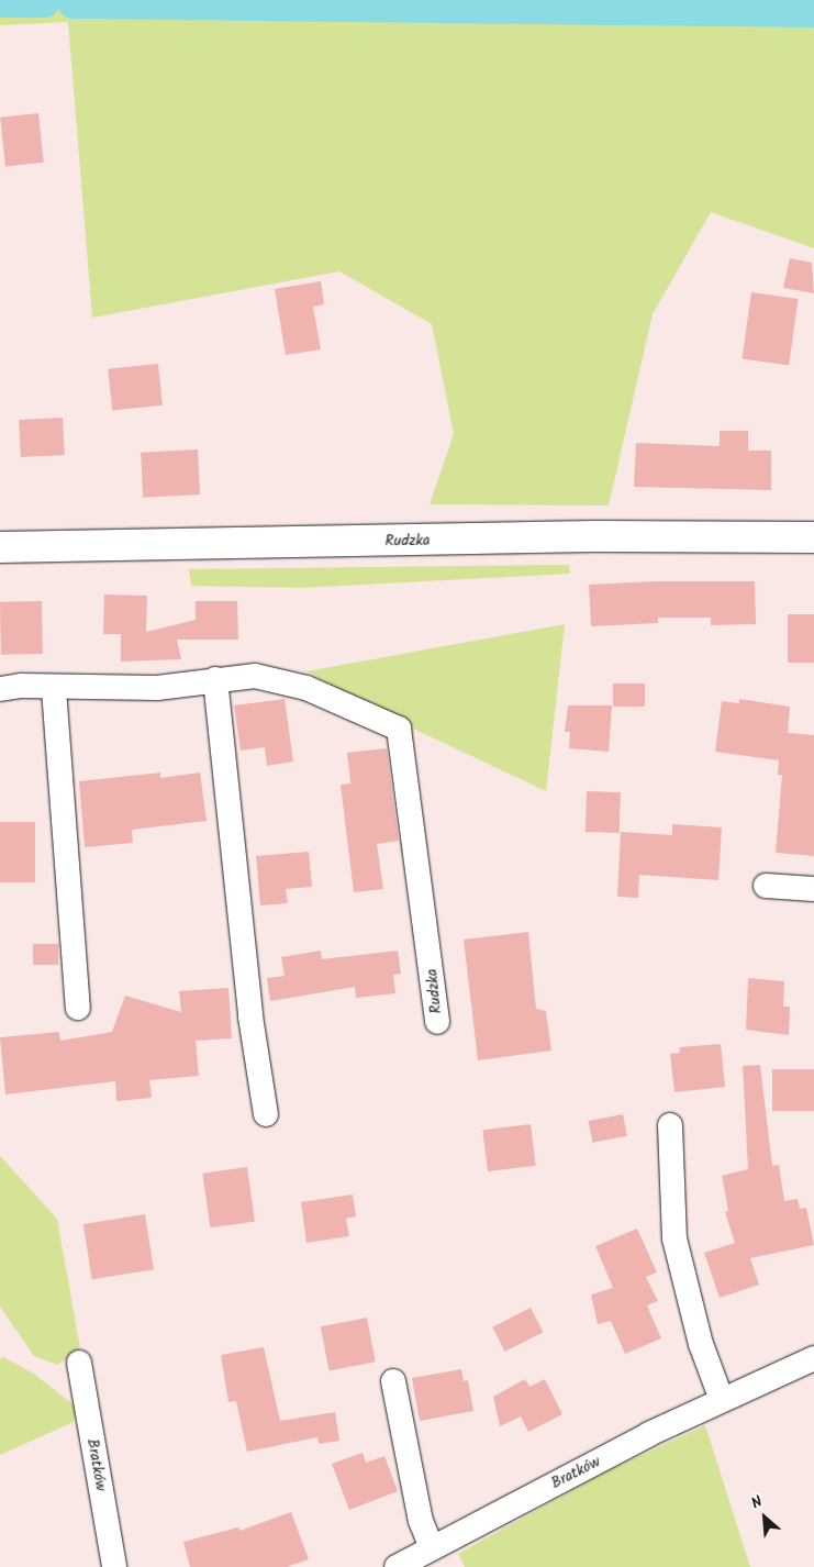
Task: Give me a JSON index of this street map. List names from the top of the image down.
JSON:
{
  "streets": {
    "main road": ["Rudzka"],
    "street": ["Bratków"]
  },
  "north": "top left"
}
